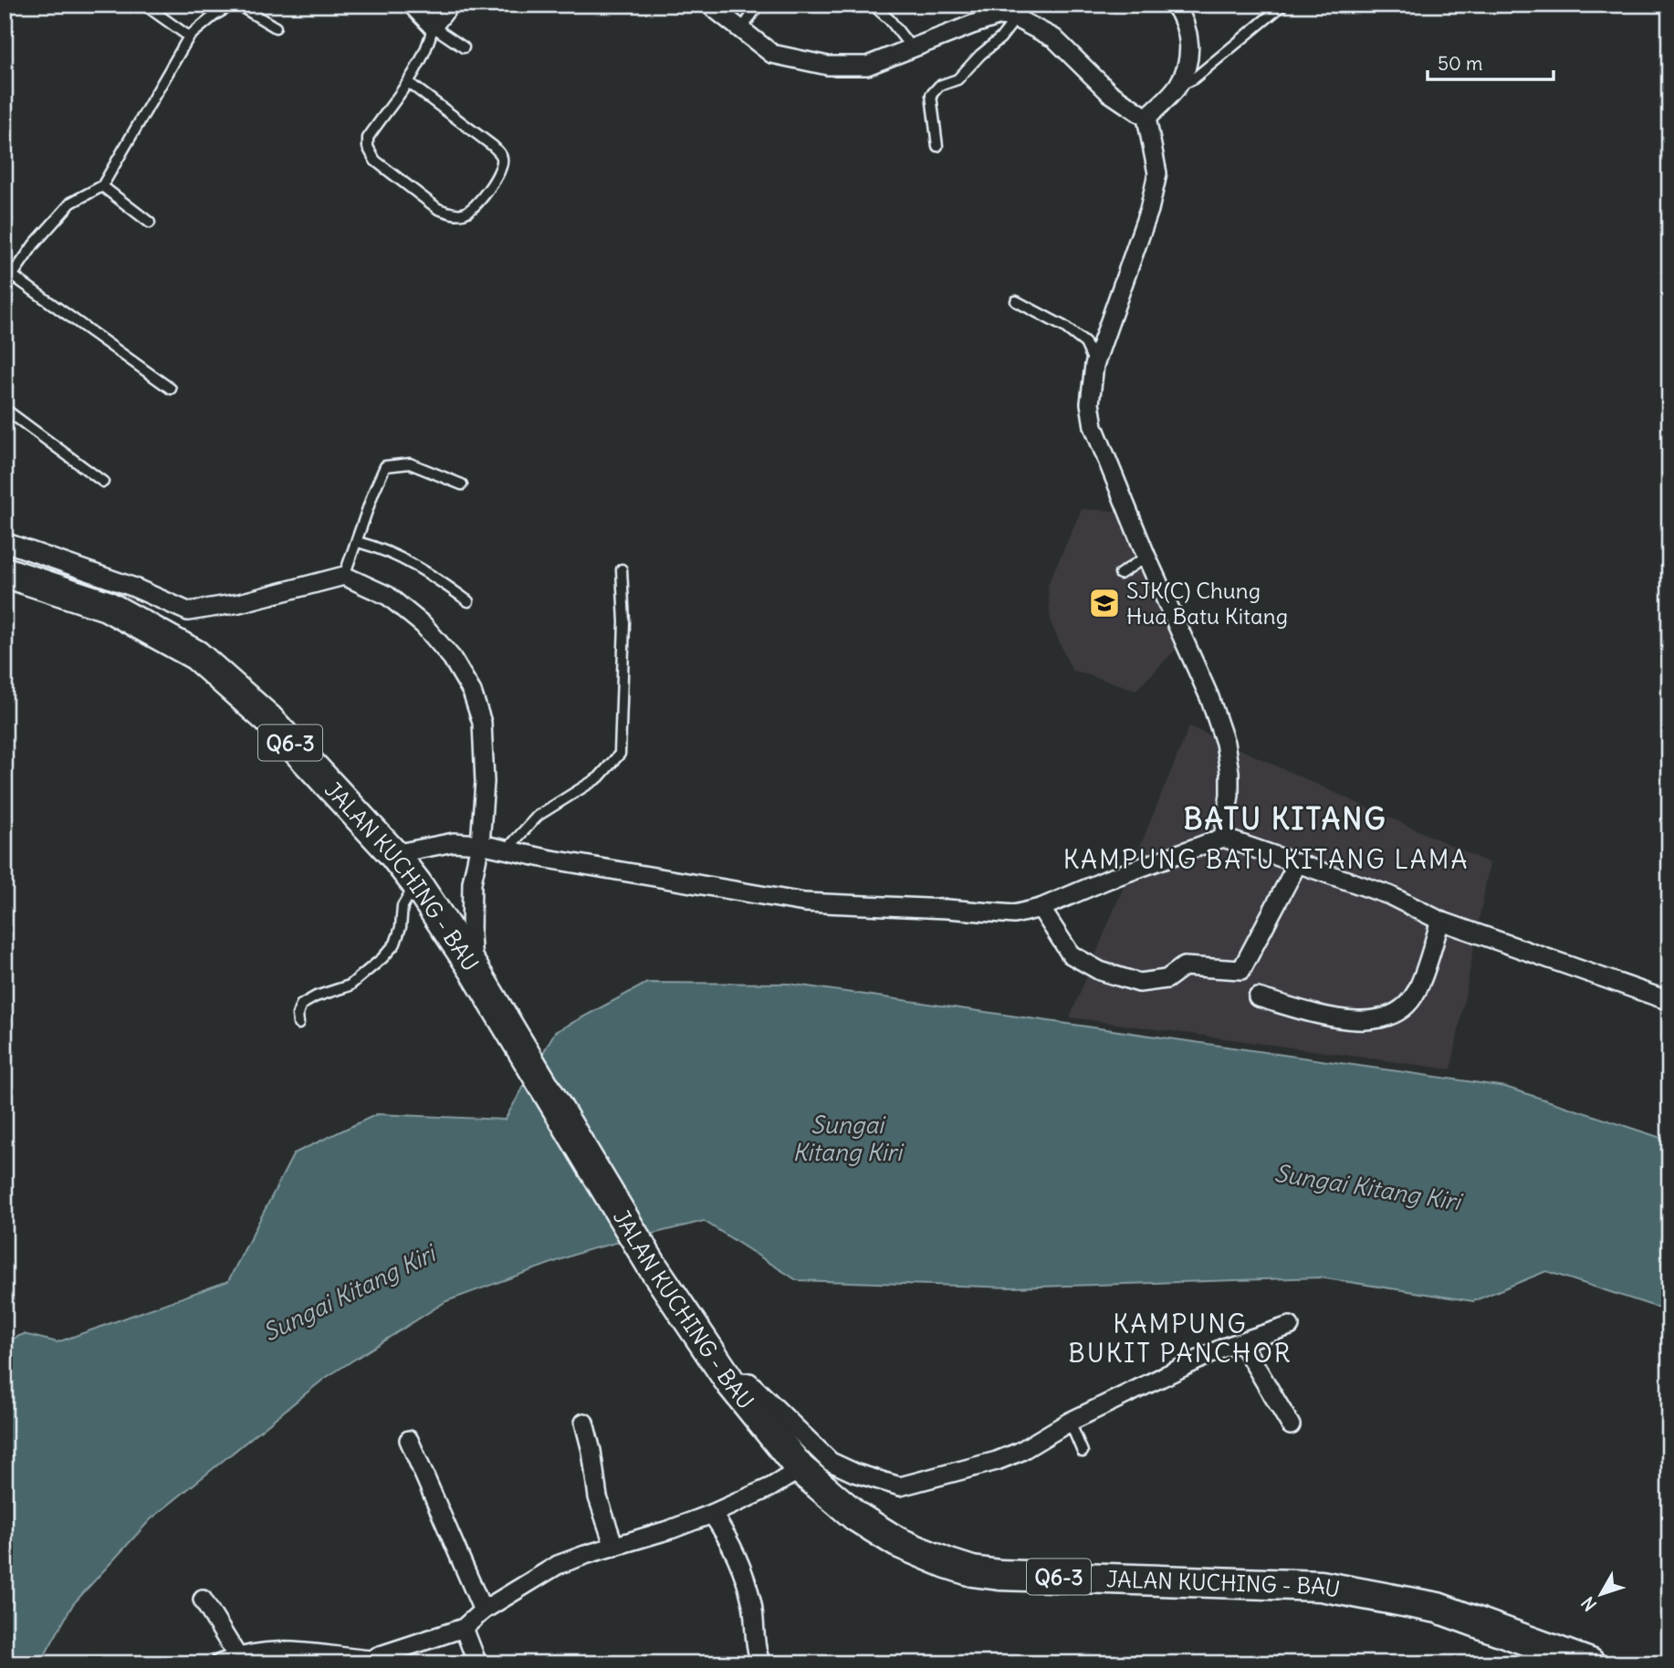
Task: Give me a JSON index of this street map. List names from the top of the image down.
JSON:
{
  "streets": {
    "main road": ["Q6-3", "JALAN KUCHING - BAU"]
  },
  "districts": ["BATU KITANG", "KAMPUNG BATU KITANG LAMA", "KAMPUNG BUKIT PANCHOR"],
  "water": ["Sungai Kitang Kiri"],
  "places": {
    "school or university": ["SJK(C) Chung Hua Batu Kitang"]
  },
  "scale_bar": "50 m",
  "north": "bottom left"
}
